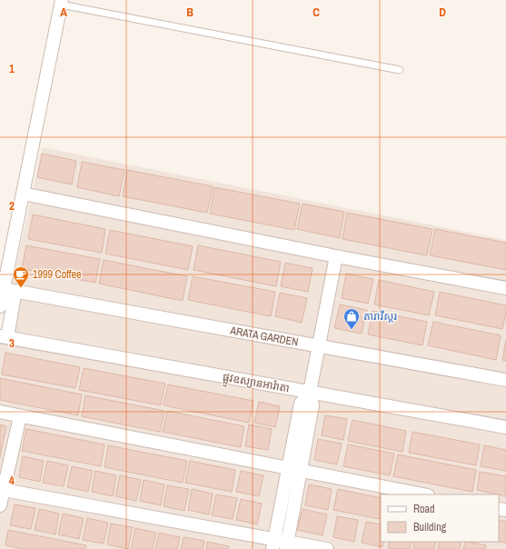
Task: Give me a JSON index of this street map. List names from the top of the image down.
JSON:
{
  "streets": {
    "street": ["ARATA GARDEN", "ផ្លូវឧស្យានអារ៉ាតា"]
  },
  "places": {
    "cafe": ["1999 Coffee"],
    "shop": ["តារាវីស្តរ"]
  },
  "legend": ["Road", "Building"],
  "grid": {
    "columns": [
      "A",
      "B",
      "C",
      "D"
    ],
    "rows": [
      "1",
      "2",
      "3",
      "4"
    ]
  }
}
